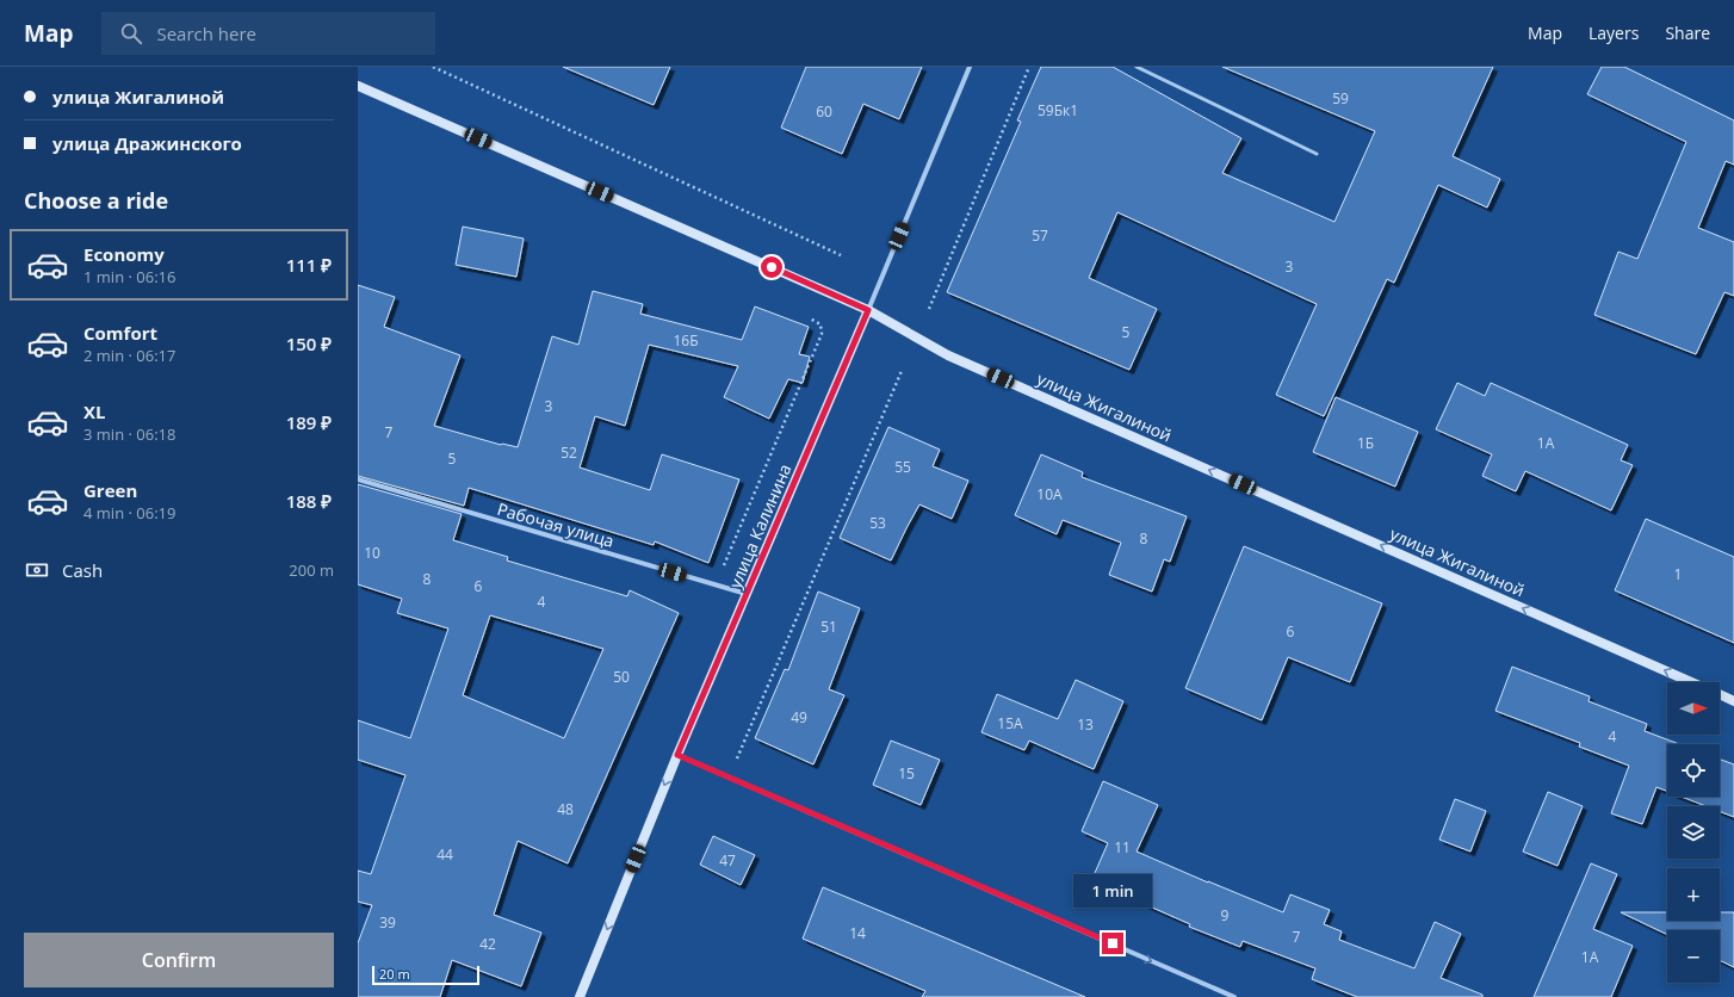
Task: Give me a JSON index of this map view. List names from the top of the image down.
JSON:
{
  "streets": {
    "main road": ["улица Жигалиной", "улица Калинина"],
    "street": ["Рабочая улица"]
  },
  "crossings": [
    ["улица Жигалиной", "улица Калинина"],
    ["Рабочая улица", "улица Калинина"]
  ],
  "one_way": ["улица Жигалиной"],
  "house_numbers": [
    "59",
    "59Бк1",
    "60",
    "57",
    "3",
    "5",
    "16Б",
    "3",
    "7",
    "1Б",
    "1А",
    "52",
    "5",
    "55",
    "10А",
    "53",
    "8",
    "10",
    "1",
    "8",
    "6",
    "4",
    "51",
    "6",
    "50",
    "49",
    "15А",
    "13",
    "4",
    "15",
    "48",
    "11",
    "44",
    "47",
    "9",
    "39",
    "14",
    "7",
    "42",
    "1А"
  ],
  "scale_bar": "20 m",
  "north": "right",
  "page": {
    "header": "Map",
    "search": "Search here",
    "nav": ["Map", "Layers", "Share"],
    "banner": ["улица Жигалиной", "улица Дражинского"],
    "heading": "Choose a ride",
    "list": [
      {
        "name": "Economy",
        "note": "1 min · 06:16",
        "value": "111 ₽"
      },
      {
        "name": "Comfort",
        "note": "2 min · 06:17",
        "value": "150 ₽"
      },
      {
        "name": "XL",
        "note": "3 min · 06:18",
        "value": "189 ₽"
      },
      {
        "name": "Green",
        "note": "4 min · 06:19",
        "value": "188 ₽"
      }
    ],
    "pay": ["Cash", "200 m"],
    "map_buttons": ["+", "−"],
    "bubble": "1 min",
    "buttons": "Confirm",
    "scale": "20 m"
  }
}
